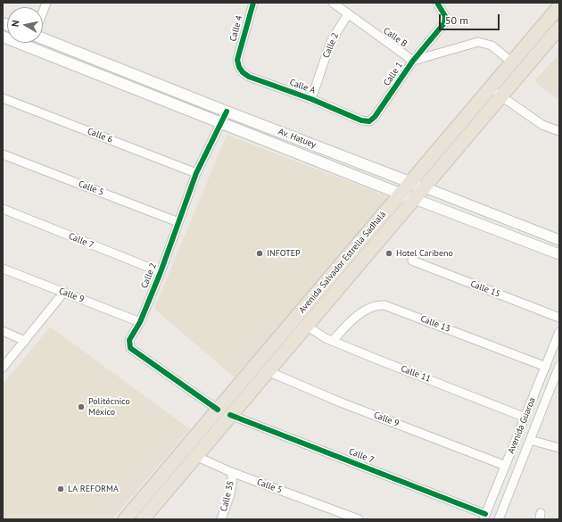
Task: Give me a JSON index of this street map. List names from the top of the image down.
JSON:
{
  "streets": {
    "highway": ["Avenida Salvador Estrella Sadhalá"],
    "main road": ["Av. Hatuey"],
    "street": [
      "Calle 4",
      "Calle B",
      "Calle 2",
      "Calle 1",
      "Calle A",
      "Calle 6",
      "Calle 5",
      "Calle 7",
      "Calle 15",
      "Calle 9",
      "Calle 13",
      "Calle 11",
      "Avenida Guaroa",
      "Calle 35"
    ]
  },
  "crossings": [
    ["Calle 4", "Calle A"],
    ["Calle B", "Calle 2"],
    ["Calle B", "Calle 1"],
    ["Calle 2", "Calle A"],
    ["Calle 2", "Calle 6"],
    ["Calle 2", "Av. Hatuey"],
    ["Calle 2", "Calle 5"],
    ["Calle 2", "Calle 7"],
    ["Calle 2", "Avenida Salvador Estrella Sadhalá"],
    ["Calle 2", "Calle 9"],
    ["Calle 1", "Calle A"],
    ["Av. Hatuey", "Avenida Salvador Estrella Sadhalá"],
    ["Calle 5", "Avenida Salvador Estrella Sadhalá"],
    ["Calle 5", "Calle 35"],
    ["Calle 7", "Avenida Salvador Estrella Sadhalá"],
    ["Calle 7", "Avenida Guaroa"],
    ["Avenida Salvador Estrella Sadhalá", "Calle 9"],
    ["Avenida Salvador Estrella Sadhalá", "Calle 11"],
    ["Calle 9", "Avenida Guaroa"],
    ["Calle 13", "Calle 11"],
    ["Calle 13", "Avenida Guaroa"],
    ["Calle 11", "Avenida Guaroa"]
  ],
  "places": [
    "INFOTEP",
    "Hotel Caribeno",
    "Politécnico México",
    "LA REFORMA"
  ],
  "scale_bar": "50 m",
  "north": "left"
}
